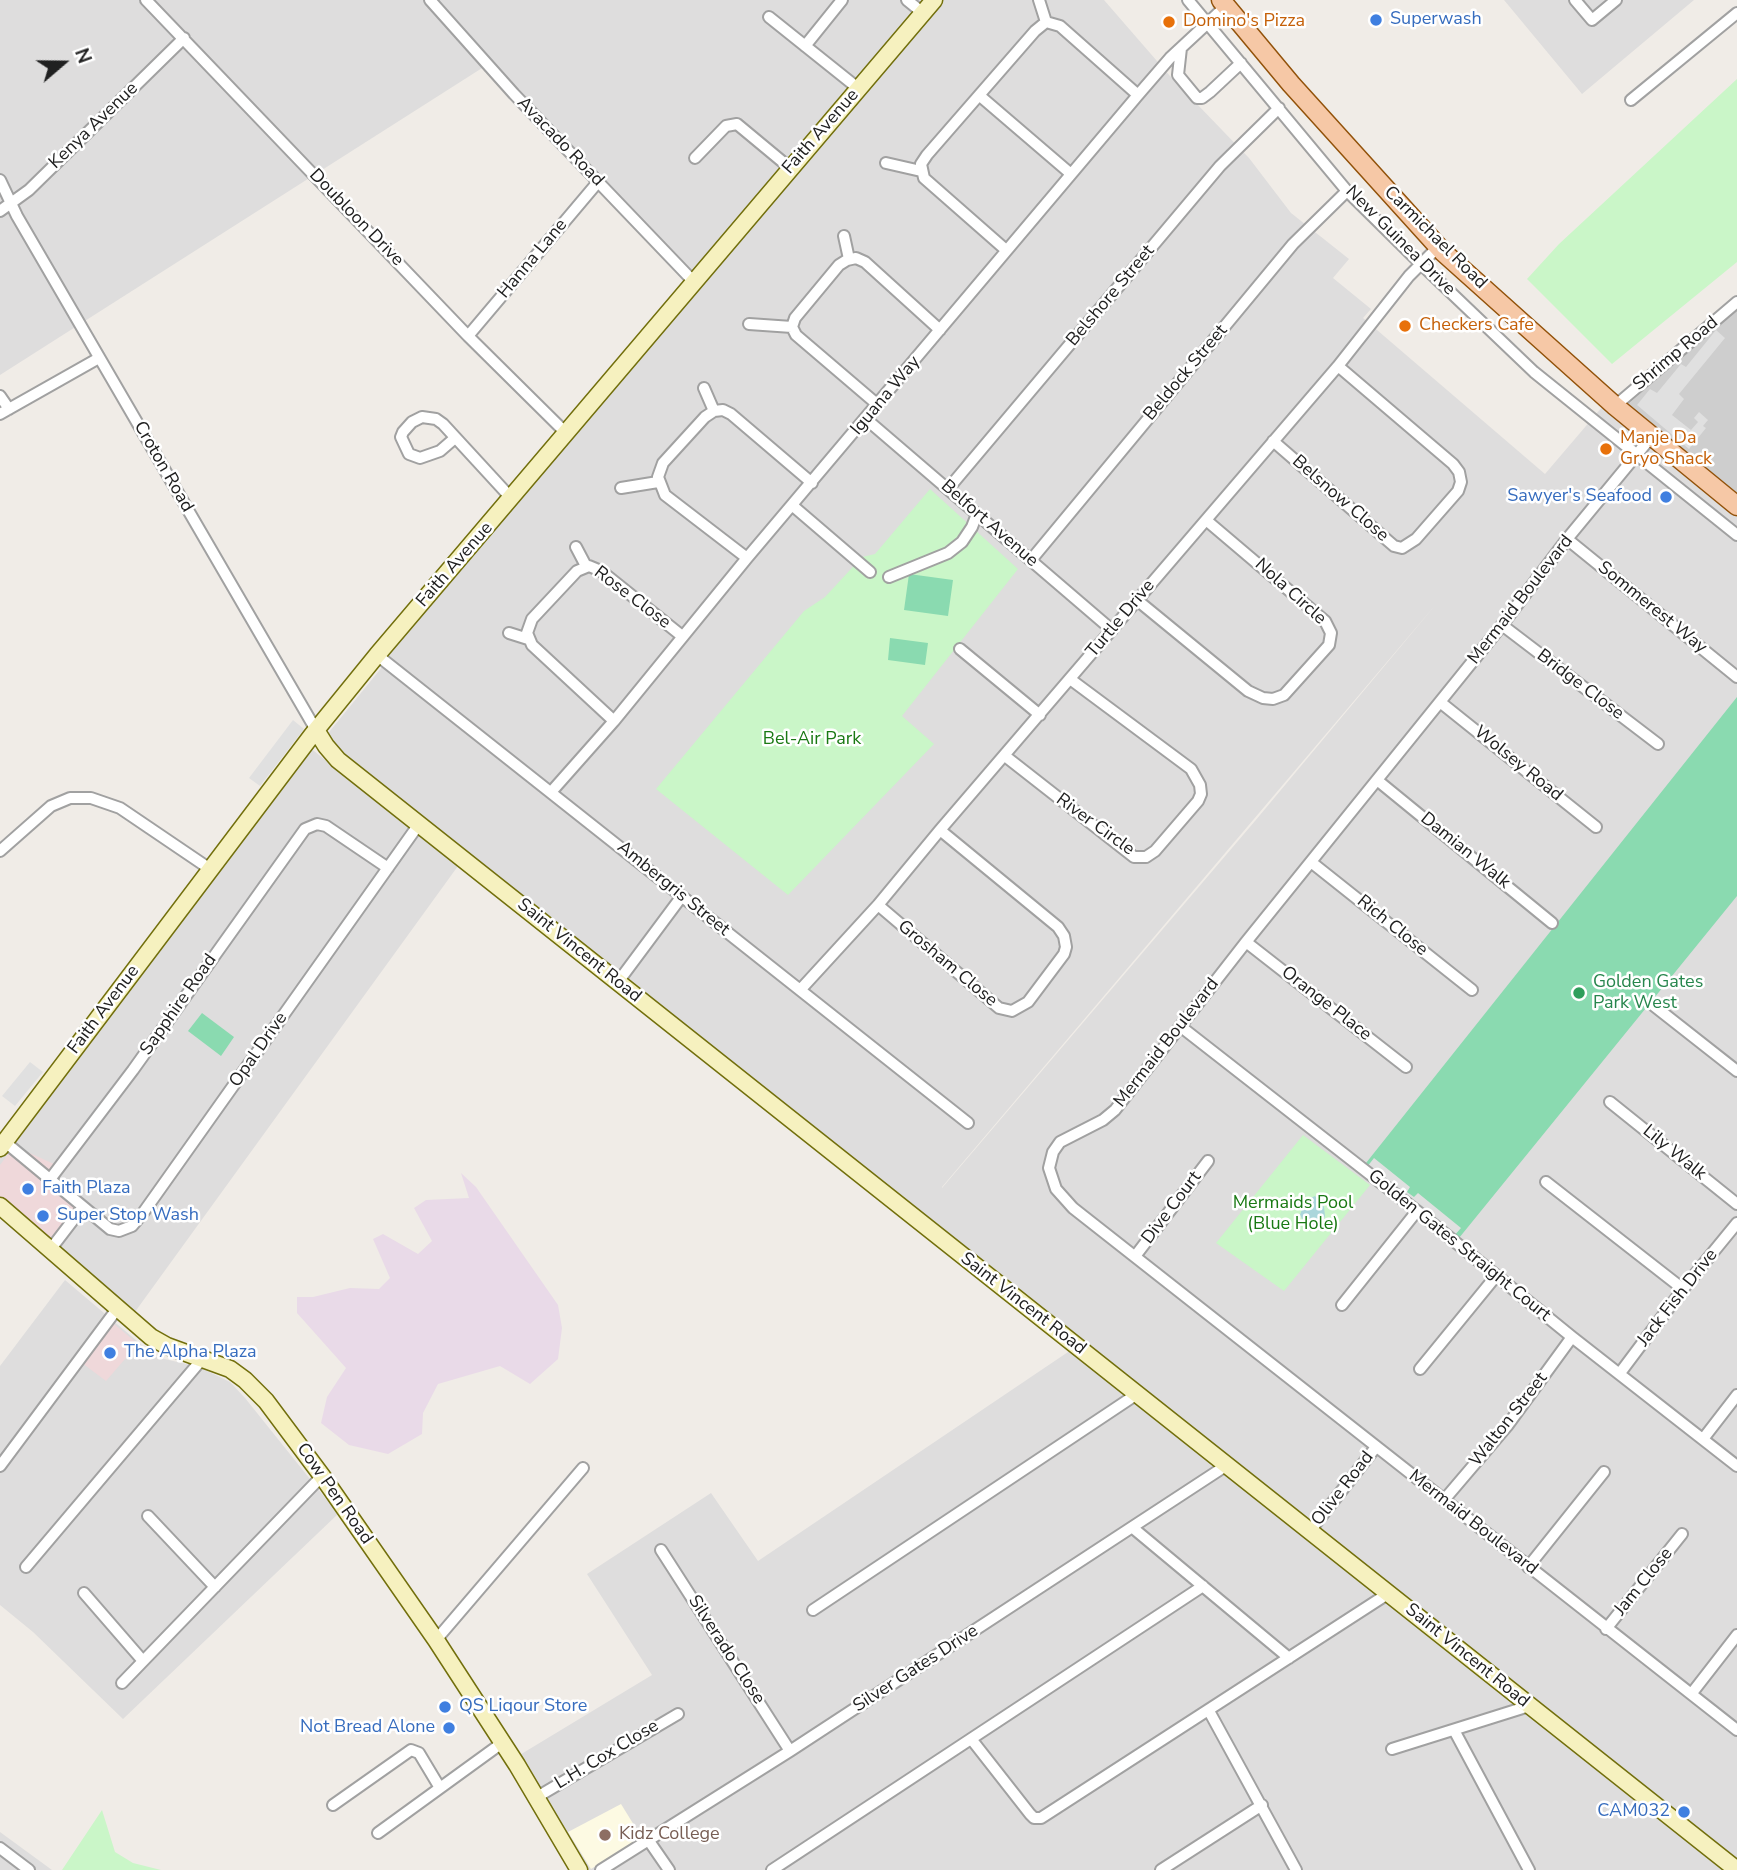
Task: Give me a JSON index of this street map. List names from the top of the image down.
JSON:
{
  "streets": {
    "main road": ["Carmichael Road"],
    "street": [
      "Kenya Avenue",
      "Faith Avenue",
      "Avacado Road",
      "Doubloon Drive",
      "New Guinea Drive",
      "Hanna Lane",
      "Belshore Street",
      "Shrimp Road",
      "Beldock Street",
      "Iguana Way",
      "Croton Road",
      "Belsnow Close",
      "Belfort Avenue",
      "Nola Circle",
      "Rose Close",
      "Mermaid Boulevard",
      "Sommerest Way",
      "Turtle Drive",
      "Bridge Close",
      "Wolsey Road",
      "River Circle",
      "Damian Walk",
      "Ambergris Street",
      "Rich Close",
      "Saint Vincent Road",
      "Grosham Close",
      "Orange Place",
      "Sapphire Road",
      "Opal Drive",
      "Lily Walk",
      "Dive Court",
      "Golden Gates Straight Court",
      "Jack Fish Drive",
      "Walton Street",
      "Olive Road",
      "Cow Pen Road",
      "Jam Close",
      "Silverado Close",
      "Silver Gates Drive",
      "L.H. Cox Close"
    ]
  },
  "crossings": [
    ["Kenya Avenue", "Doubloon Drive"],
    ["Kenya Avenue", "Croton Road"],
    ["Faith Avenue", "Avacado Road"],
    ["Faith Avenue", "Doubloon Drive"],
    ["Faith Avenue", "Croton Road"],
    ["Faith Avenue", "Ambergris Street"],
    ["Faith Avenue", "Saint Vincent Road"],
    ["Avacado Road", "Hanna Lane"],
    ["Doubloon Drive", "Hanna Lane"],
    ["Carmichael Road", "Shrimp Road"],
    ["Carmichael Road", "Iguana Way"],
    ["Carmichael Road", "Mermaid Boulevard"],
    ["Carmichael Road", "Turtle Drive"],
    ["New Guinea Drive", "Belshore Street"],
    ["New Guinea Drive", "Beldock Street"],
    ["New Guinea Drive", "Iguana Way"],
    ["New Guinea Drive", "Mermaid Boulevard"],
    ["New Guinea Drive", "Turtle Drive"],
    ["Belshore Street", "Belfort Avenue"],
    ["Beldock Street", "Belfort Avenue"],
    ["Iguana Way", "Belfort Avenue"],
    ["Iguana Way", "Rose Close"],
    ["Iguana Way", "Ambergris Street"],
    ["Croton Road", "Saint Vincent Road"],
    ["Belsnow Close", "Turtle Drive"],
    ["Belfort Avenue", "Turtle Drive"],
    ["Nola Circle", "Turtle Drive"],
    ["Mermaid Boulevard", "Sommerest Way"],
    ["Mermaid Boulevard", "Bridge Close"],
    ["Mermaid Boulevard", "Wolsey Road"],
    ["Mermaid Boulevard", "Damian Walk"],
    ["Mermaid Boulevard", "Rich Close"],
    ["Mermaid Boulevard", "Orange Place"],
    ["Mermaid Boulevard", "Dive Court"],
    ["Mermaid Boulevard", "Golden Gates Straight Court"],
    ["Mermaid Boulevard", "Walton Street"],
    ["Mermaid Boulevard", "Olive Road"],
    ["Mermaid Boulevard", "Jam Close"],
    ["Turtle Drive", "River Circle"],
    ["Turtle Drive", "Ambergris Street"],
    ["Turtle Drive", "Grosham Close"],
    ["Saint Vincent Road", "Opal Drive"],
    ["Saint Vincent Road", "Olive Road"],
    ["Saint Vincent Road", "Silver Gates Drive"],
    ["Sapphire Road", "Opal Drive"],
    ["Golden Gates Straight Court", "Jack Fish Drive"],
    ["Golden Gates Straight Court", "Walton Street"],
    ["Cow Pen Road", "L.H. Cox Close"],
    ["Silverado Close", "Silver Gates Drive"]
  ],
  "parks": ["Bel-Air Park", "Mermaids Pool (Blue Hole)"],
  "places": [
    "Superwash",
    "Domino's Pizza",
    "Checkers Cafe",
    "Manje Da Gryo Shack",
    "Sawyer's Seafood",
    "Golden Gates Park West",
    "Faith Plaza",
    "Super Stop Wash",
    "The Alpha Plaza",
    "QS Liqour Store",
    "Not Bread Alone",
    "CAM032",
    "Kidz College"
  ],
  "north": "right"
}
